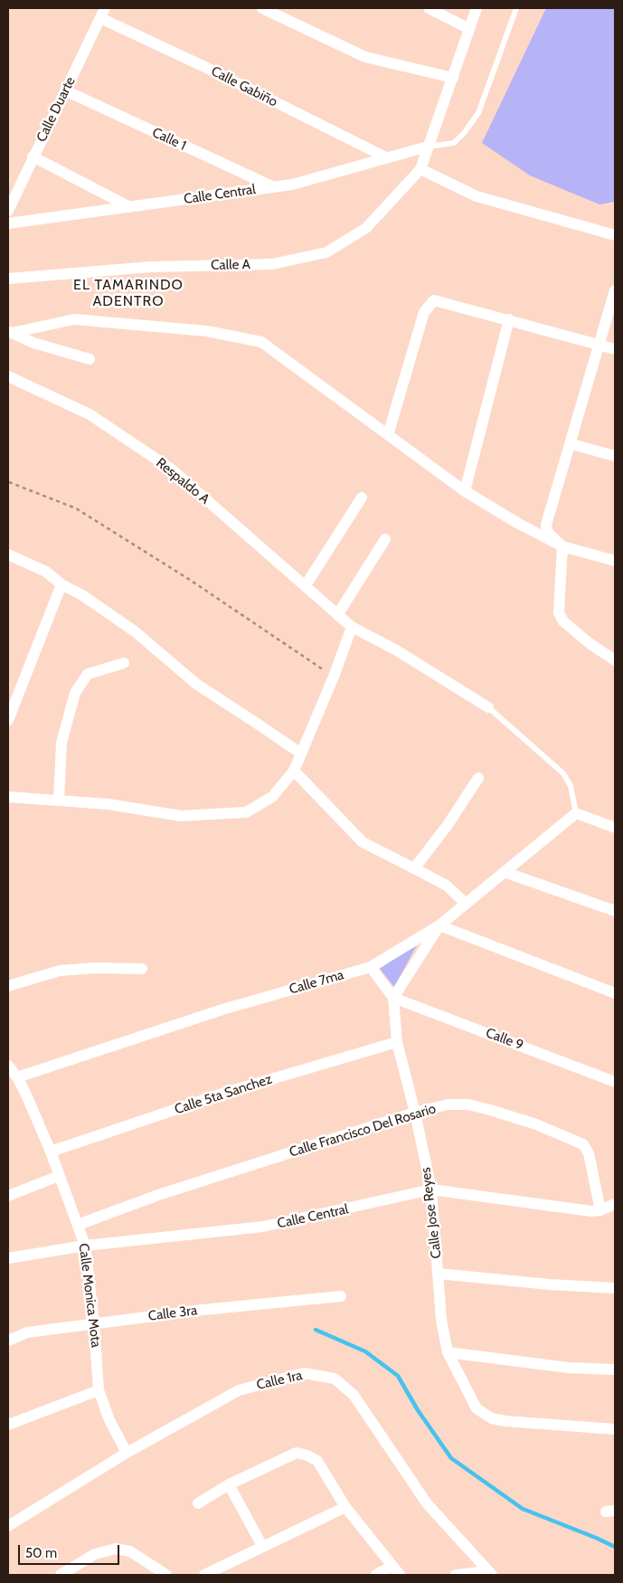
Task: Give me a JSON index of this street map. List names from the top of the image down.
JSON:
{
  "streets": {
    "street": [
      "Calle Gabiño",
      "Calle Duarte",
      "Calle 1",
      "Calle Central",
      "Calle A",
      "Respaldo A",
      "Calle 7ma",
      "Calle 9",
      "Calle 5ta Sanchez",
      "Calle Francisco Del Rosario",
      "Calle Jose Reyes",
      "Calle Monica Mota",
      "Calle 3ra",
      "Calle 1ra"
    ]
  },
  "crossings": [
    ["Calle Gabiño", "Calle Duarte"],
    ["Calle Gabiño", "Calle Central"],
    ["Calle Duarte", "Calle 1"],
    ["Calle 1", "Calle Central"],
    ["Calle Central", "Calle Francisco Del Rosario"],
    ["Calle Central", "Calle Jose Reyes"],
    ["Calle Central", "Calle Monica Mota"],
    ["Calle 7ma", "Calle Monica Mota"],
    ["Calle 9", "Calle Jose Reyes"],
    ["Calle 5ta Sanchez", "Calle Jose Reyes"],
    ["Calle 5ta Sanchez", "Calle Monica Mota"],
    ["Calle Francisco Del Rosario", "Calle Jose Reyes"],
    ["Calle Francisco Del Rosario", "Calle Monica Mota"],
    ["Calle Monica Mota", "Calle 3ra"],
    ["Calle Monica Mota", "Calle 1ra"]
  ],
  "districts": ["EL TAMARINDO ADENTRO"],
  "scale_bar": "50 m"
}
